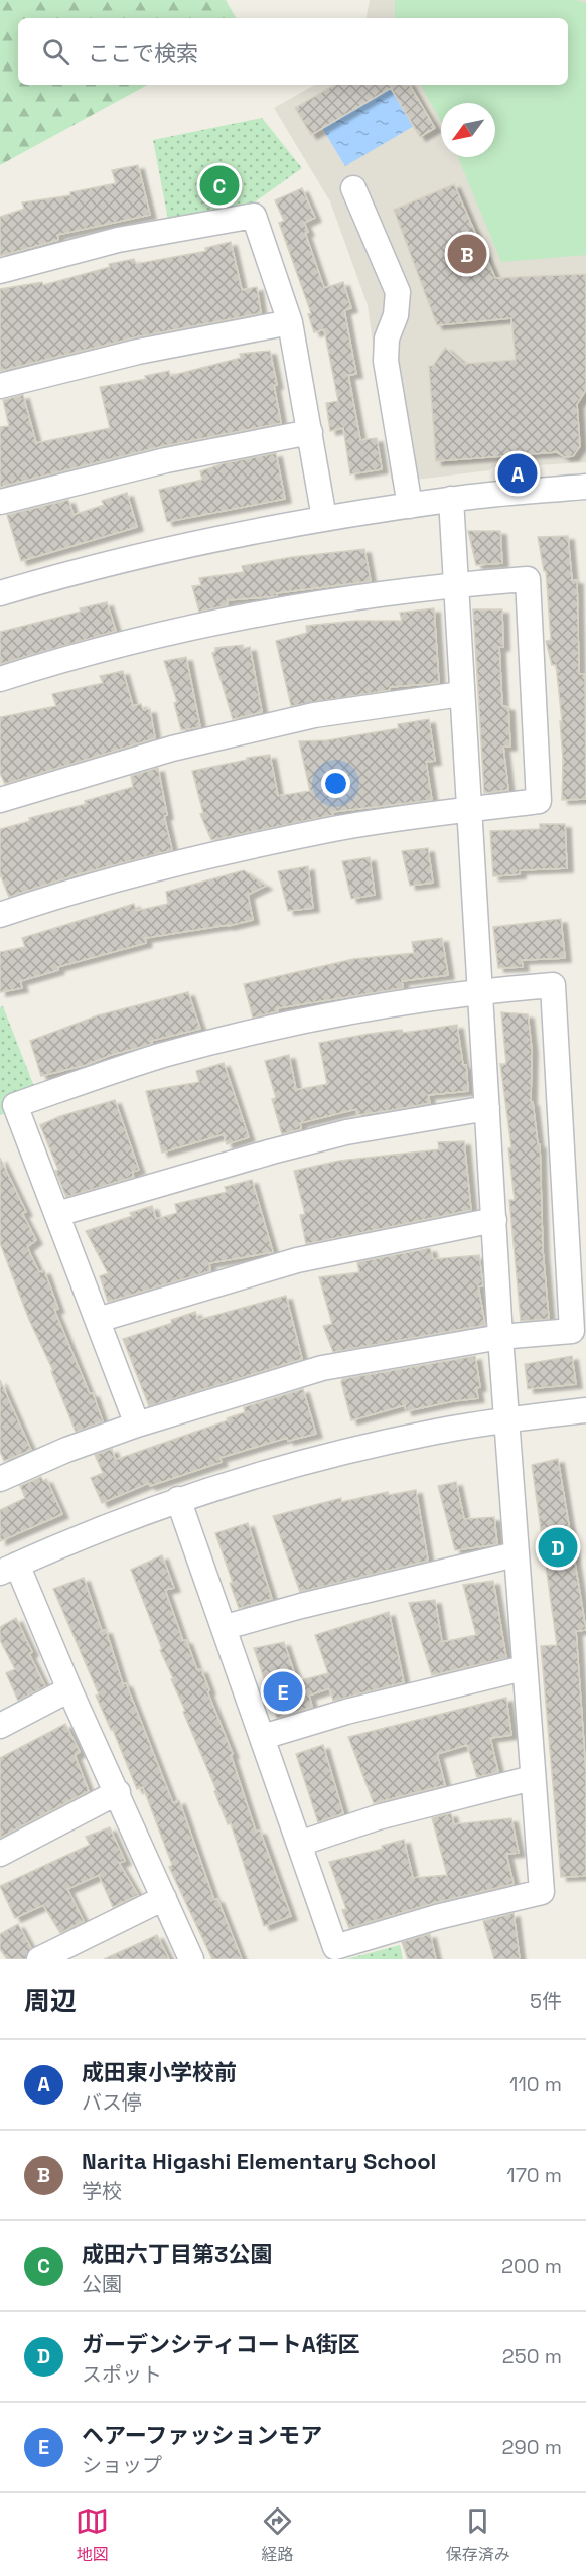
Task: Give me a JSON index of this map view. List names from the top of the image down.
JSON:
{
  "north": "bottom left",
  "page": {
    "search": "ここで検索",
    "pins": [
      "C",
      "B",
      "A",
      "D",
      "E"
    ],
    "heading": ["周辺", "5件"],
    "list": [
      {
        "mark": "A",
        "name": "成田東小学校前",
        "note": "バス停",
        "value": "110 m"
      },
      {
        "mark": "B",
        "name": "Narita Higashi Elementary School",
        "note": "学校",
        "value": "170 m"
      },
      {
        "mark": "C",
        "name": "成田六丁目第3公園",
        "note": "公園",
        "value": "200 m"
      },
      {
        "mark": "D",
        "name": "ガーデンシティコートA街区",
        "note": "スポット",
        "value": "250 m"
      },
      {
        "mark": "E",
        "name": "ヘアーファッションモア",
        "note": "ショップ",
        "value": "290 m"
      }
    ],
    "nav": ["地図", "経路", "保存済み"]
  }
}
